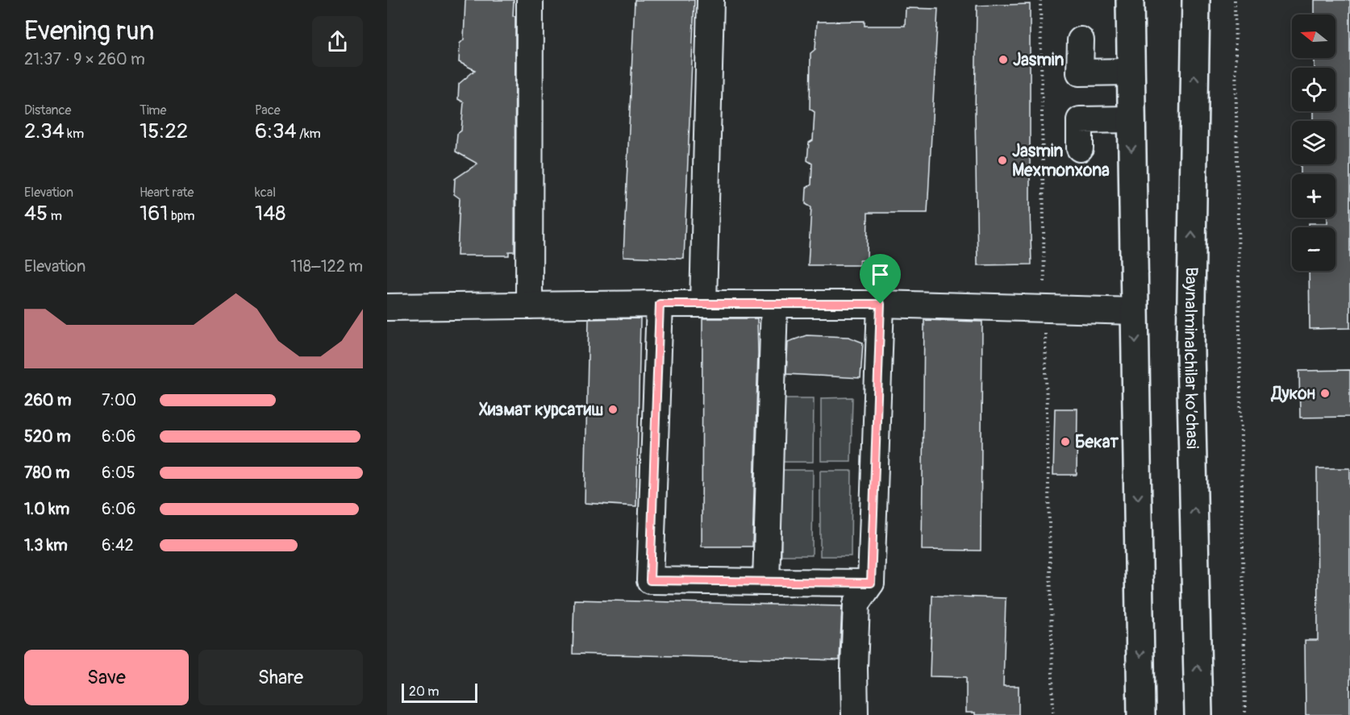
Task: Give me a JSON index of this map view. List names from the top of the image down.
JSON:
{
  "streets": {
    "main road": ["Baynalminalchilar ko’chasi"]
  },
  "places": [
    "Jasmin",
    "Jasmin Mexmonxona",
    "Дукон",
    "Хизмат курсатиш",
    "Бекат"
  ],
  "scale_bar": "20 m",
  "north": "left",
  "page": {
    "heading": ["Evening run", "21:37 · 9 × 260 m"],
    "map_buttons": ["+", "−"],
    "stats": [
      ["Distance", "2.34 km"],
      ["Time", "15:22"],
      ["Pace", "6:34 /km"],
      ["Elevation", "45 m"],
      ["Heart rate", "161 bpm"],
      ["kcal", "148"]
    ],
    "chart": ["Elevation", "118–122 m"],
    "list": [
      {
        "name": "260 m",
        "note": "7:00"
      },
      {
        "name": "520 m",
        "note": "6:06"
      },
      {
        "name": "780 m",
        "note": "6:05"
      },
      {
        "name": "1.0 km",
        "note": "6:06"
      },
      {
        "name": "1.3 km",
        "note": "6:42"
      }
    ],
    "buttons": ["Save", "Share"],
    "scale": "20 m"
  }
}
